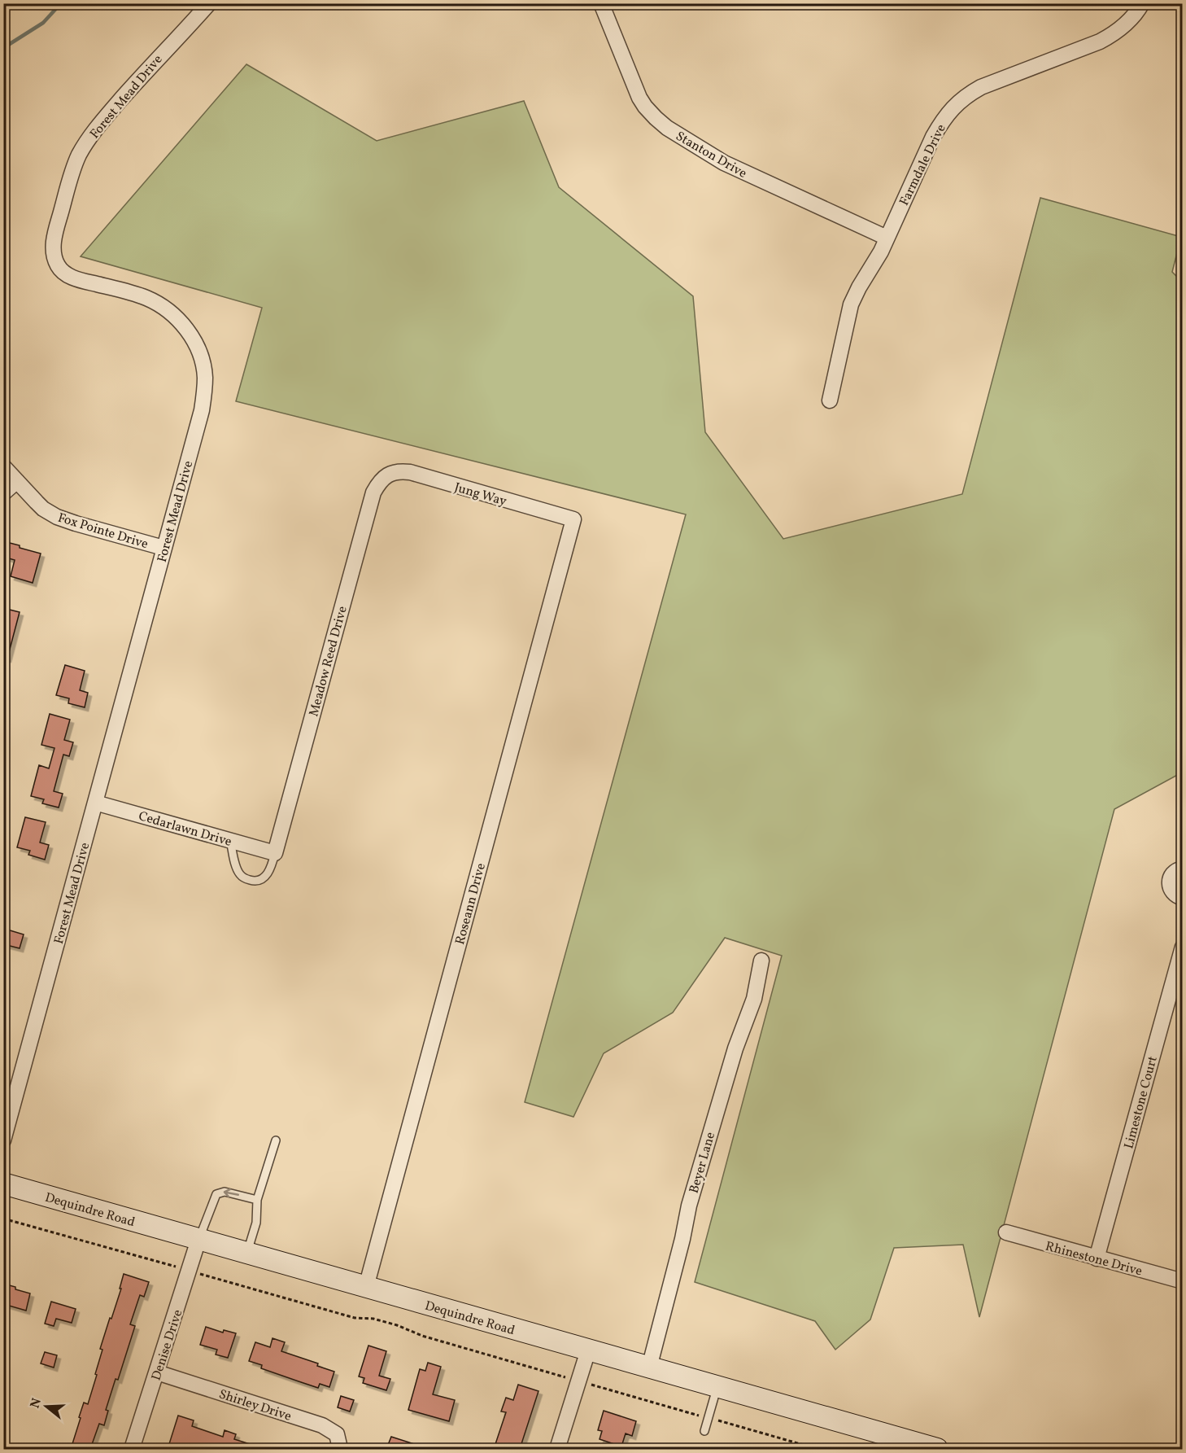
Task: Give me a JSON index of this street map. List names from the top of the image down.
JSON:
{
  "streets": {
    "main road": ["Dequindre Road"],
    "street": [
      "Forest Mead Drive",
      "Stanton Drive",
      "Farmdale Drive",
      "Jung Way",
      "Fox Pointe Drive",
      "Meadow Reed Drive",
      "Cedarlawn Drive",
      "Roseann Drive",
      "Limestone Court",
      "Beyer Lane",
      "Rhinestone Drive",
      "Denise Drive",
      "Shirley Drive"
    ]
  },
  "crossings": [
    ["Forest Mead Drive", "Fox Pointe Drive"],
    ["Forest Mead Drive", "Cedarlawn Drive"],
    ["Stanton Drive", "Farmdale Drive"],
    ["Jung Way", "Meadow Reed Drive"],
    ["Jung Way", "Roseann Drive"],
    ["Meadow Reed Drive", "Cedarlawn Drive"],
    ["Roseann Drive", "Dequindre Road"],
    ["Limestone Court", "Rhinestone Drive"],
    ["Beyer Lane", "Dequindre Road"],
    ["Dequindre Road", "Denise Drive"],
    ["Denise Drive", "Shirley Drive"]
  ],
  "north": "left"
}
